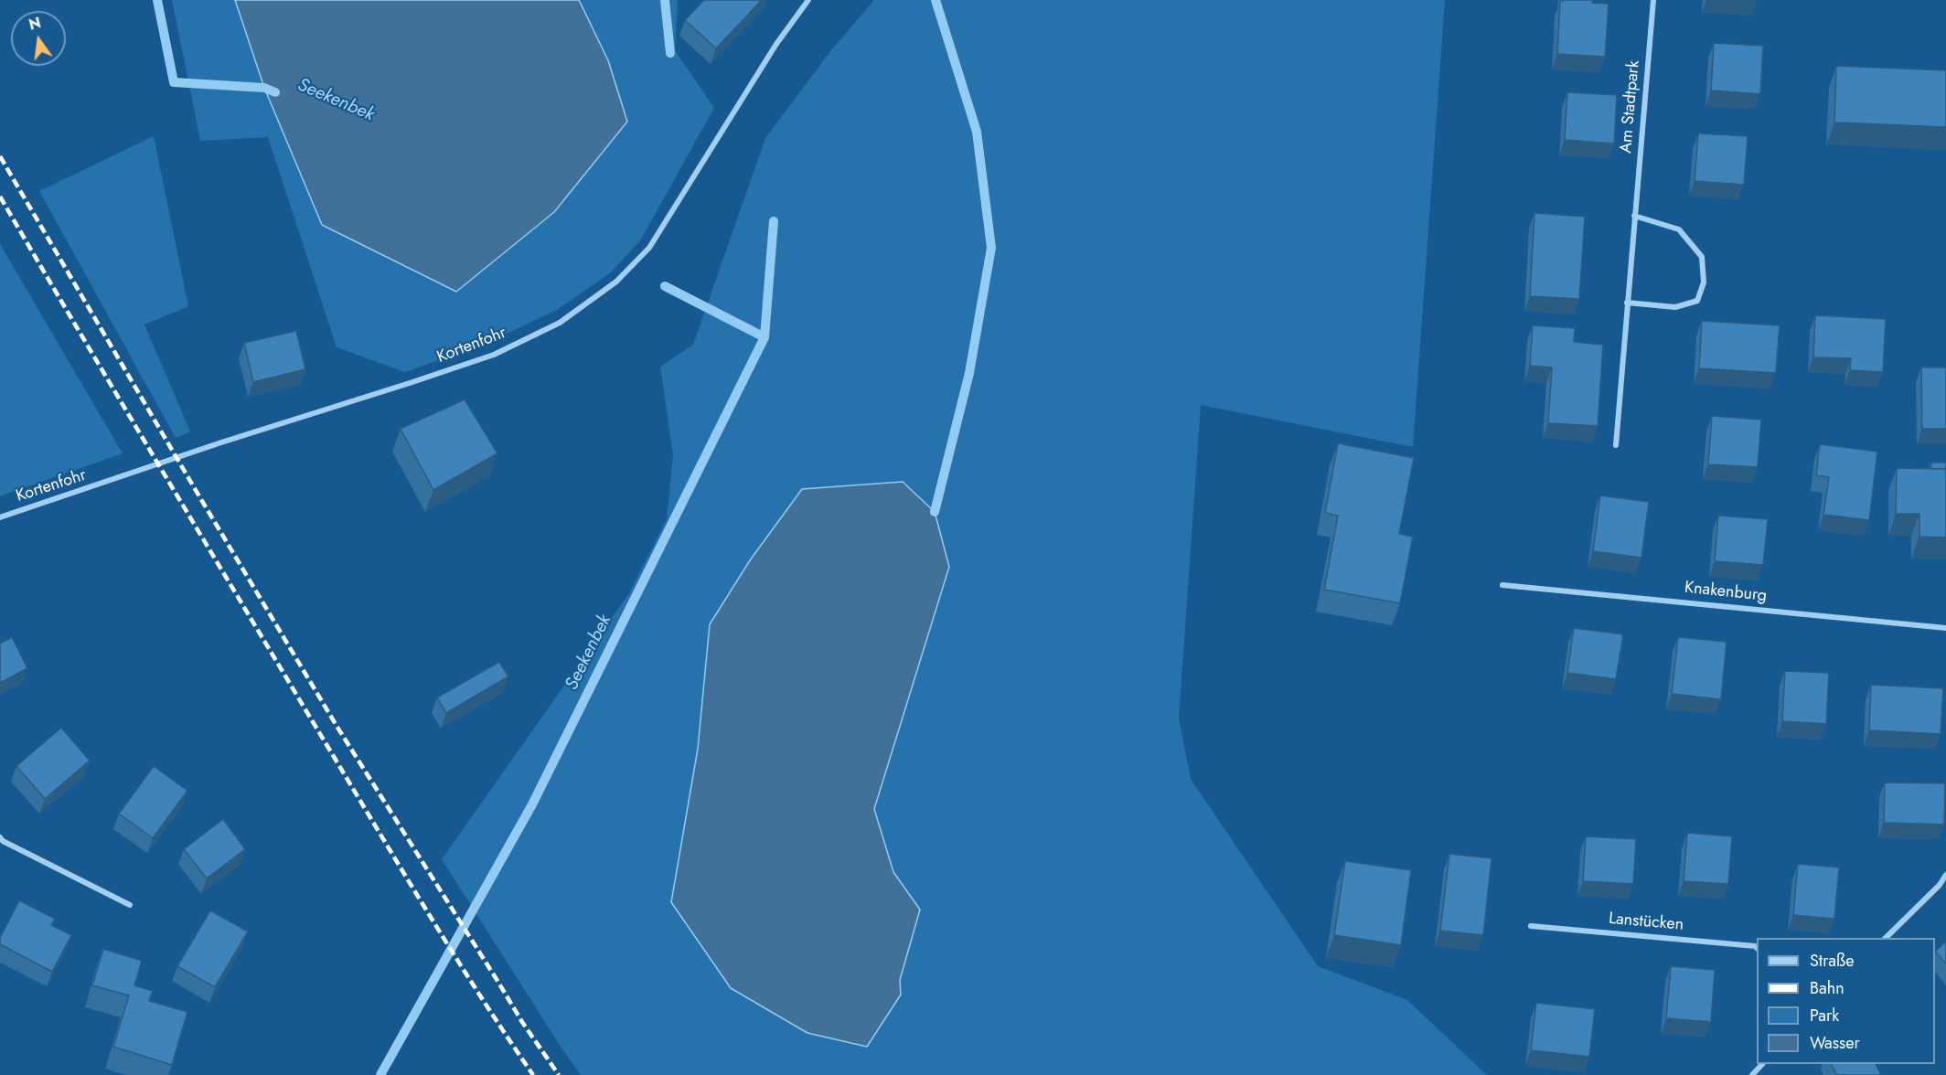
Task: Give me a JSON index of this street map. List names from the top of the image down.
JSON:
{
  "streets": {
    "street": [
      "Am Stadtpark",
      "Kortenfohr",
      "Knakenburg",
      "Lanstücken"
    ]
  },
  "water": ["Seekenbek"],
  "legend": [
    "Straße",
    "Bahn",
    "Park",
    "Wasser"
  ],
  "north": "top"
}
